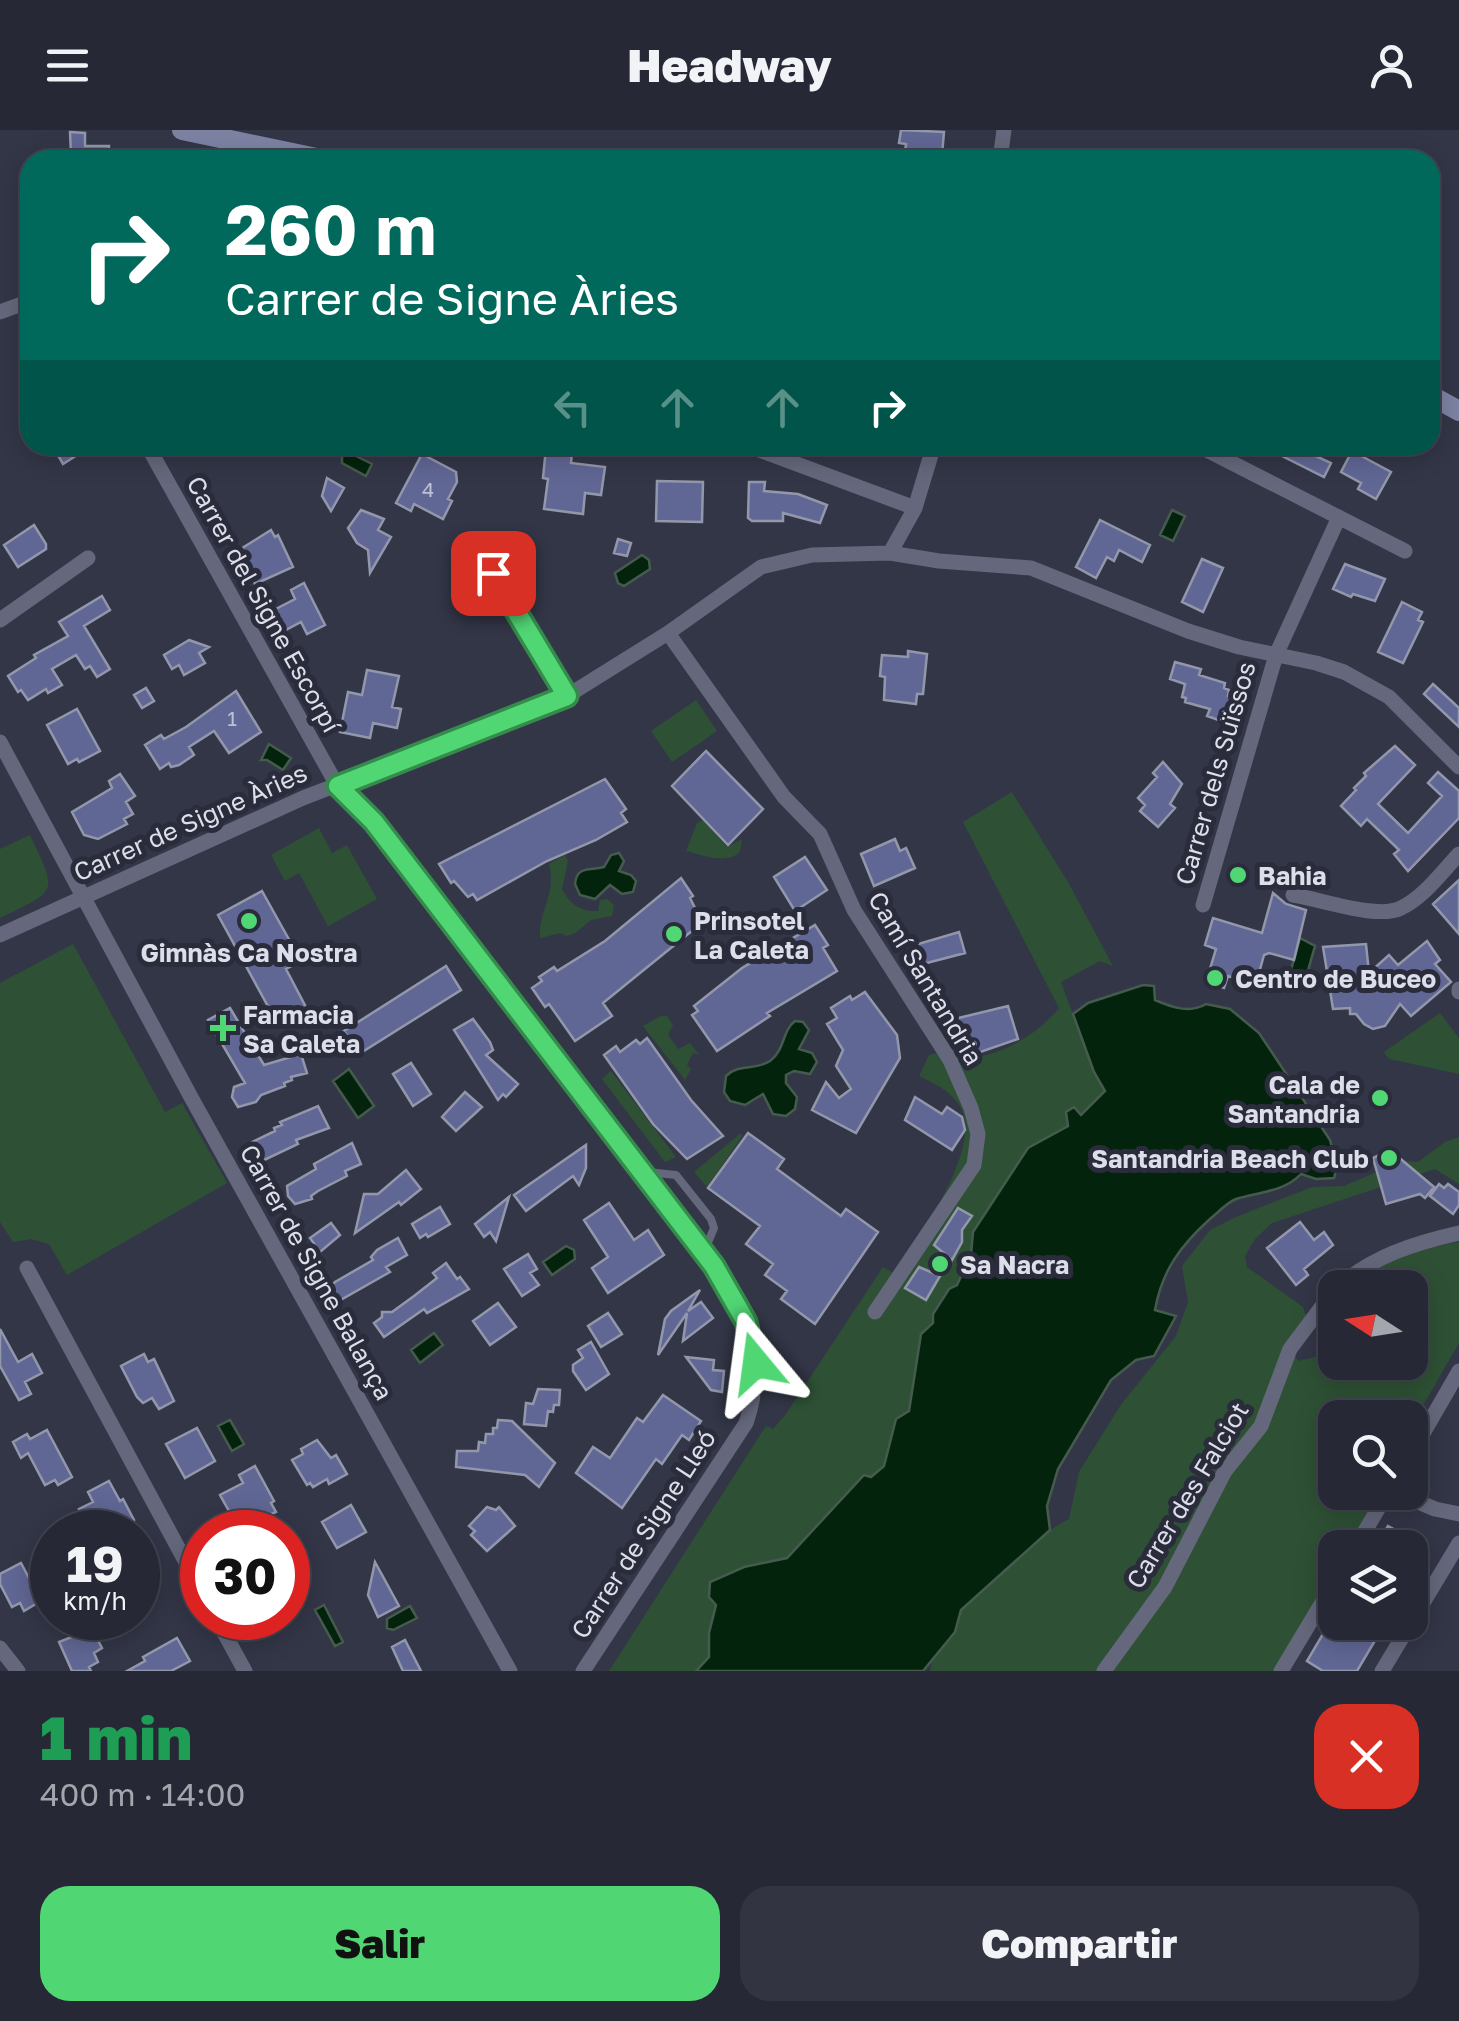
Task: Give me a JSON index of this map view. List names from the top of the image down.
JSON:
{
  "streets": {
    "street": [
      "Carrer del Signe Escorpí",
      "Carrer dels Suïssos",
      "Carrer de Signe Àries",
      "Camí Santandria",
      "Carrer de Signe Balança",
      "Carrer des Falciot",
      "Carrer de Signe Lleó"
    ]
  },
  "crossings": [
    ["Carrer del Signe Escorpí", "Carrer de Signe Àries"],
    ["Carrer del Signe Escorpí", "Carrer de Signe Lleó"],
    ["Carrer dels Suïssos", "Carrer de Signe Àries"],
    ["Carrer de Signe Àries", "Camí Santandria"],
    ["Carrer de Signe Àries", "Carrer de Signe Balança"],
    ["Carrer de Signe Àries", "Carrer de Signe Lleó"]
  ],
  "places": {
    "other": [
      "Bahia",
      "Gimnàs Ca Nostra",
      "Prinsotel La Caleta",
      "Centro de Buceo",
      "Cala de Santandria",
      "Santandria Beach Club",
      "Sa Nacra"
    ],
    "health": ["Farmacia Sa Caleta"]
  },
  "house_numbers": ["4", "1"],
  "north": "left",
  "page": {
    "header": "Headway",
    "turn": ["260 m", "Carrer de Signe Àries"],
    "speed": "19 km/h",
    "limit": "30",
    "heading": ["1 min", "400 m · 14:00"],
    "buttons": ["Salir", "Compartir"]
  }
}
